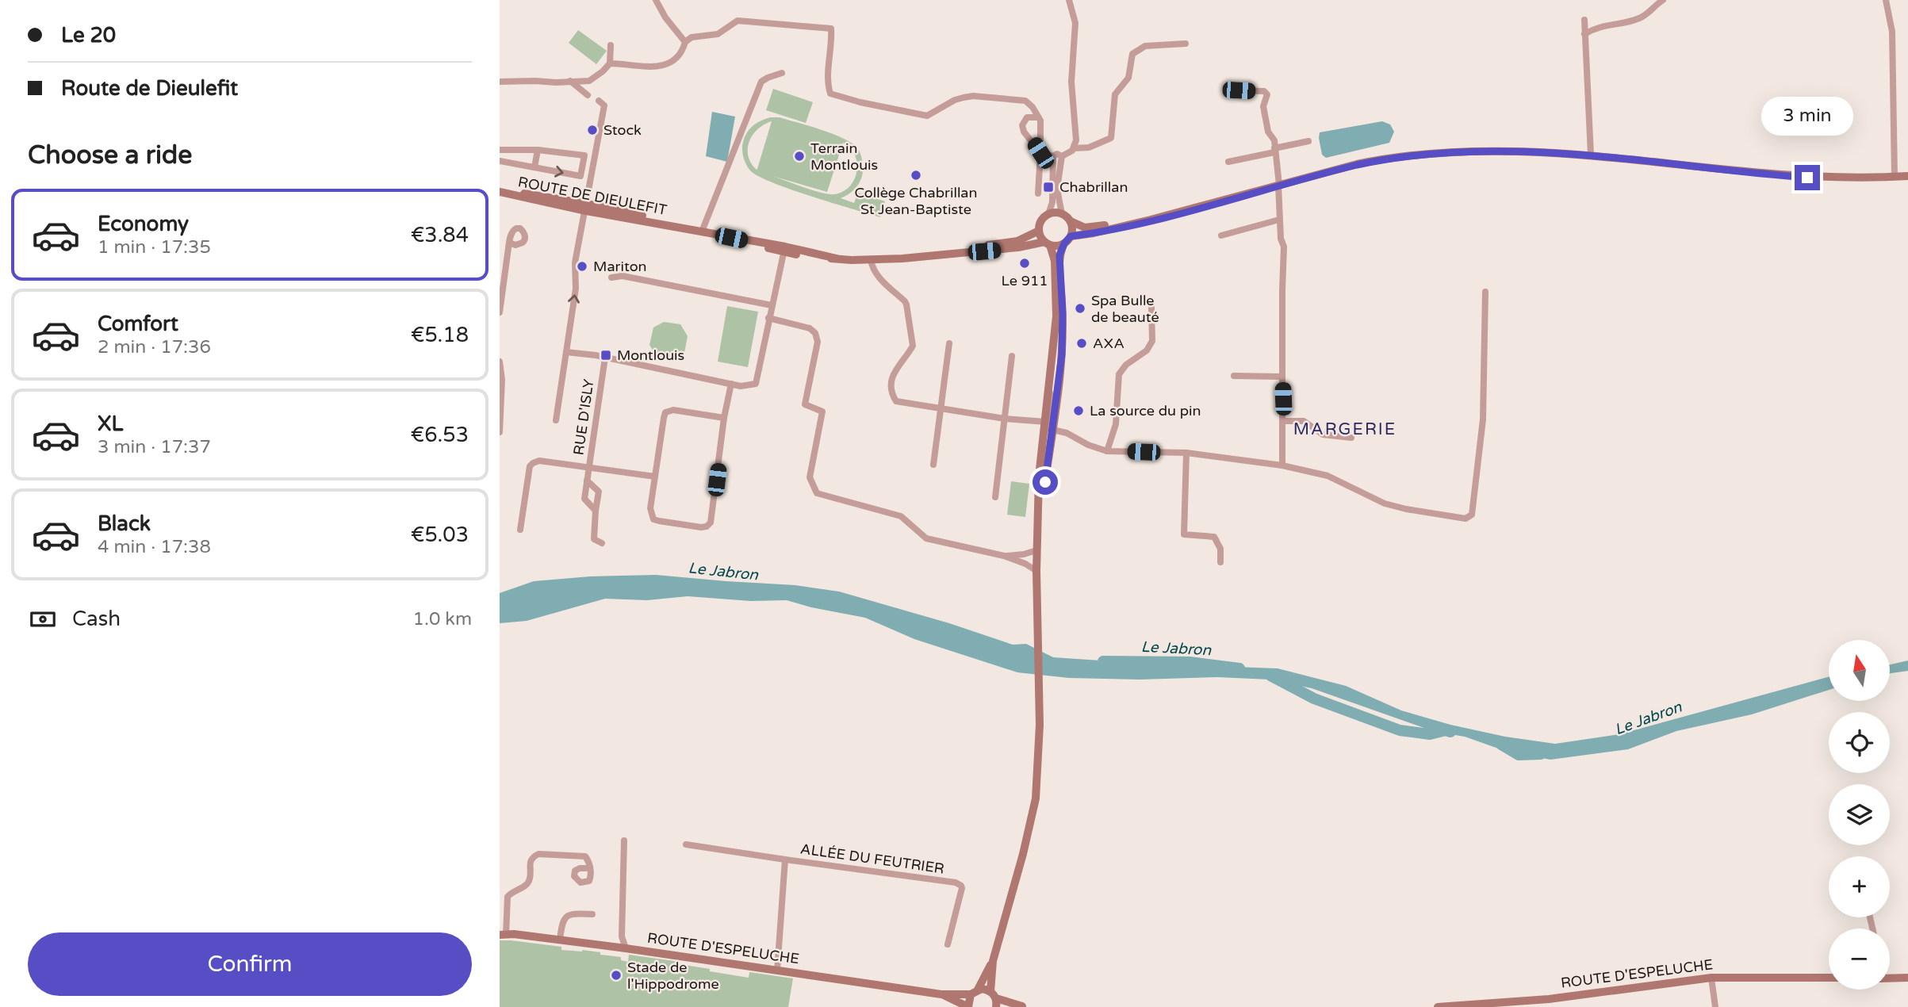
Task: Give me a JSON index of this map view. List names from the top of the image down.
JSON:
{
  "streets": {
    "main road": ["ROUTE DE DIEULEFIT", "ROUTE D'ESPELUCHE"],
    "street": ["RUE D'ISLY", "ALLÉE DU FEUTRIER"]
  },
  "crossings": [
    ["ALLÉE DU FEUTRIER", "ROUTE D'ESPELUCHE"]
  ],
  "districts": ["MARGERIE"],
  "water": ["Le Jabron"],
  "places": {
    "other": [
      "Stock",
      "Terrain Montlouis",
      "Collège Chabrillan St Jean-Baptiste",
      "Le 911",
      "Mariton",
      "Spa Bulle de beauté",
      "AXA",
      "La source du pin",
      "Stade de l'Hippodrome"
    ],
    "transit": ["Chabrillan", "Montlouis"]
  },
  "north": "top",
  "page": {
    "banner": ["Le 20", "Route de Dieulefit"],
    "bubble": "3 min",
    "heading": "Choose a ride",
    "list": [
      {
        "name": "Economy",
        "note": "1 min · 17:35",
        "value": "€3.84"
      },
      {
        "name": "Comfort",
        "note": "2 min · 17:36",
        "value": "€5.18"
      },
      {
        "name": "XL",
        "note": "3 min · 17:37",
        "value": "€6.53"
      },
      {
        "name": "Black",
        "note": "4 min · 17:38",
        "value": "€5.03"
      }
    ],
    "pay": ["Cash", "1.0 km"],
    "map_buttons": ["+", "−"],
    "buttons": "Confirm"
  }
}
